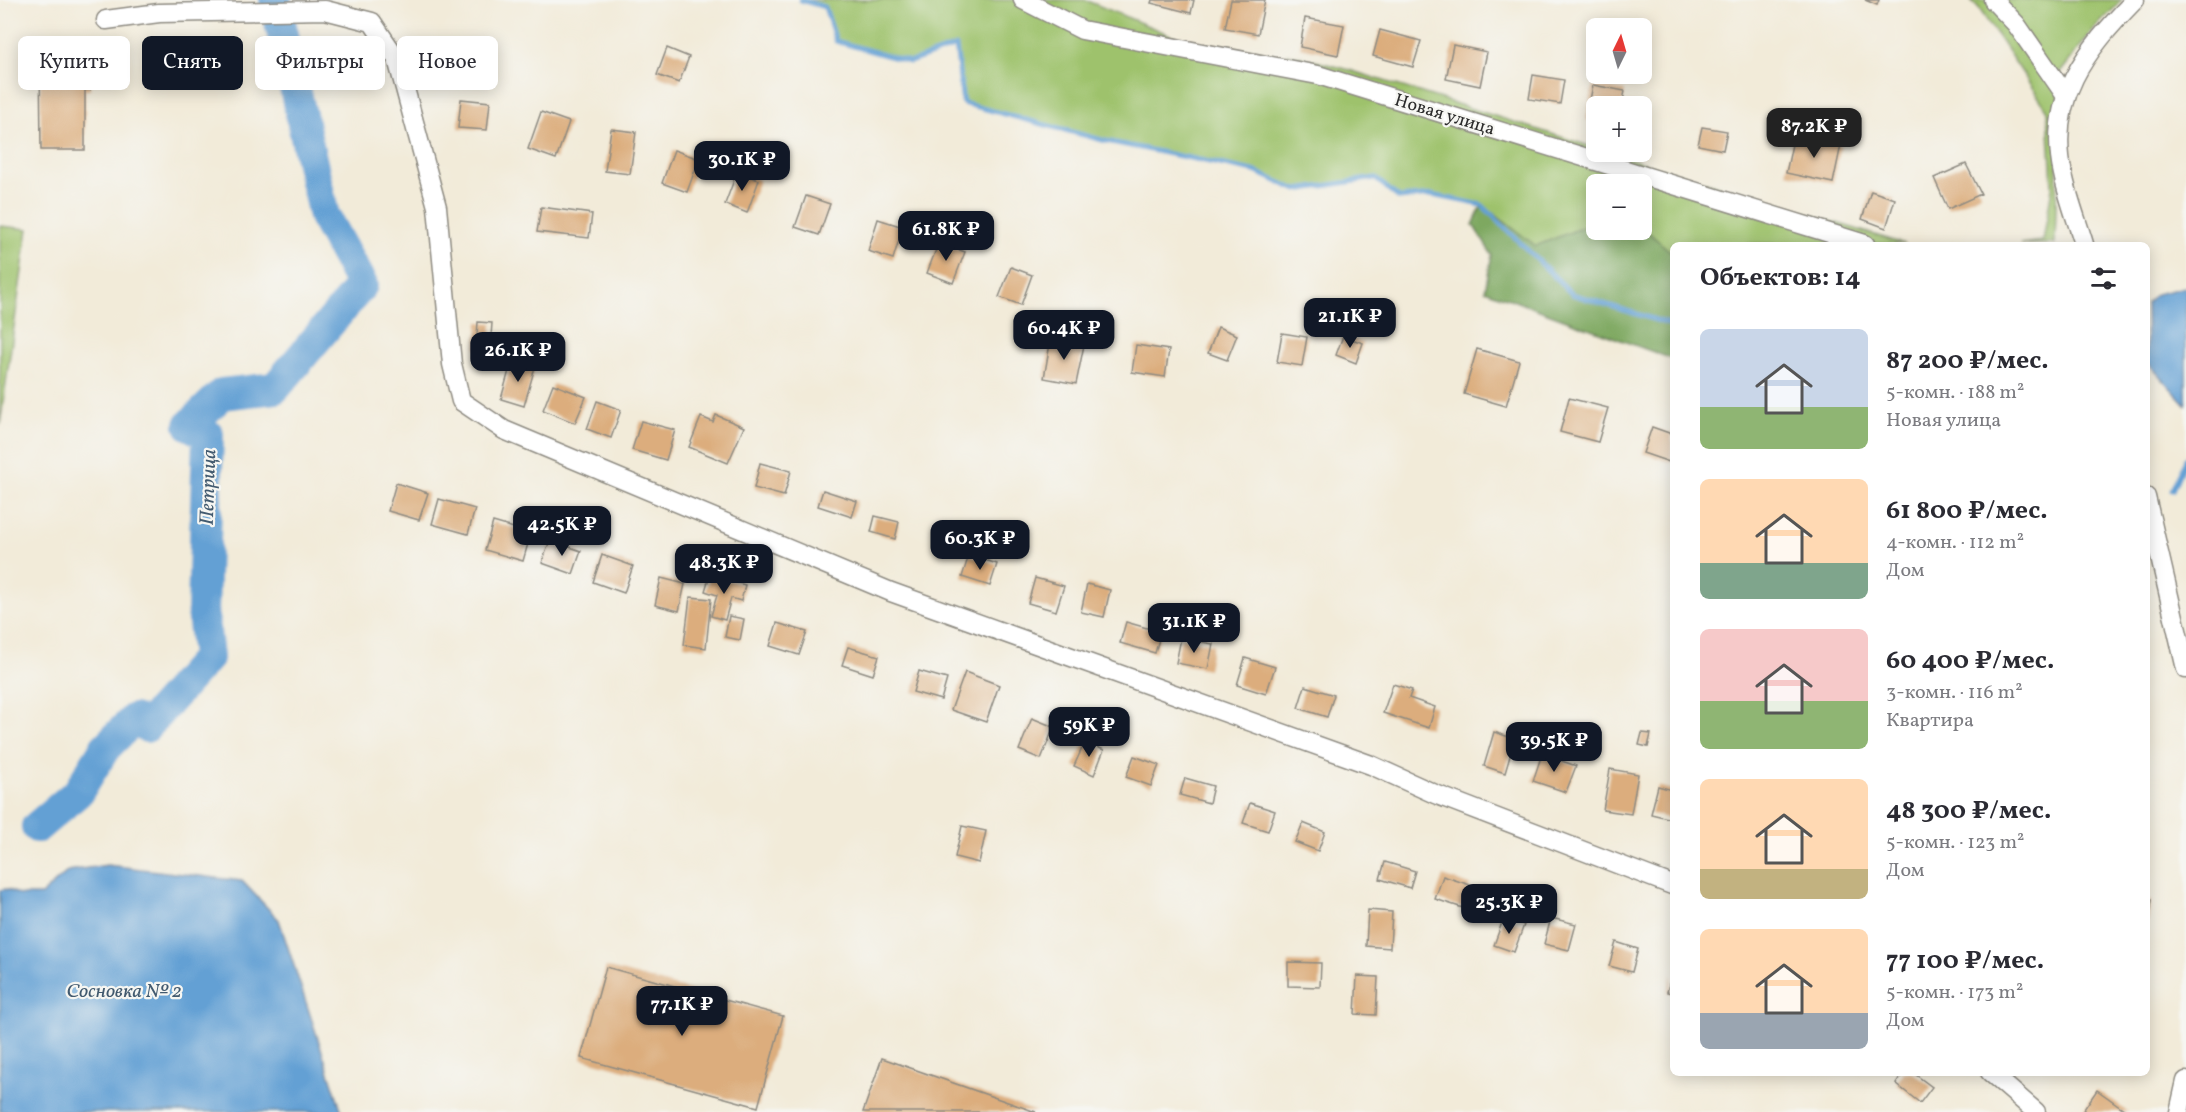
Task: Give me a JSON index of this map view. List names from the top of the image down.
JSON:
{
  "streets": {
    "street": ["Новая улица"]
  },
  "water": ["Петрица", "Сосновка № 2"],
  "north": "top",
  "page": {
    "map_buttons": ["+", "−"],
    "chip": [
      "Купить",
      "Снять",
      "Фильтры",
      "Новое"
    ],
    "price": [
      "87.2K ₽",
      "30.1K ₽",
      "61.8K ₽",
      "21.1K ₽",
      "60.4K ₽",
      "26.1K ₽",
      "42.5K ₽",
      "60.3K ₽",
      "48.3K ₽",
      "31.1K ₽",
      "59K ₽",
      "39.5K ₽",
      "25.3K ₽",
      "77.1K ₽"
    ],
    "heading": "Объектов: 14",
    "list": [
      {
        "name": "87 200 ₽/мес.",
        "note": "5-комн. · 188 m² · Новая улица"
      },
      {
        "name": "61 800 ₽/мес.",
        "note": "4-комн. · 112 m² · Дом"
      },
      {
        "name": "60 400 ₽/мес.",
        "note": "3-комн. · 116 m² · Квартира"
      },
      {
        "name": "48 300 ₽/мес.",
        "note": "5-комн. · 123 m² · Дом"
      },
      {
        "name": "77 100 ₽/мес.",
        "note": "5-комн. · 173 m² · Дом"
      }
    ]
  }
}
